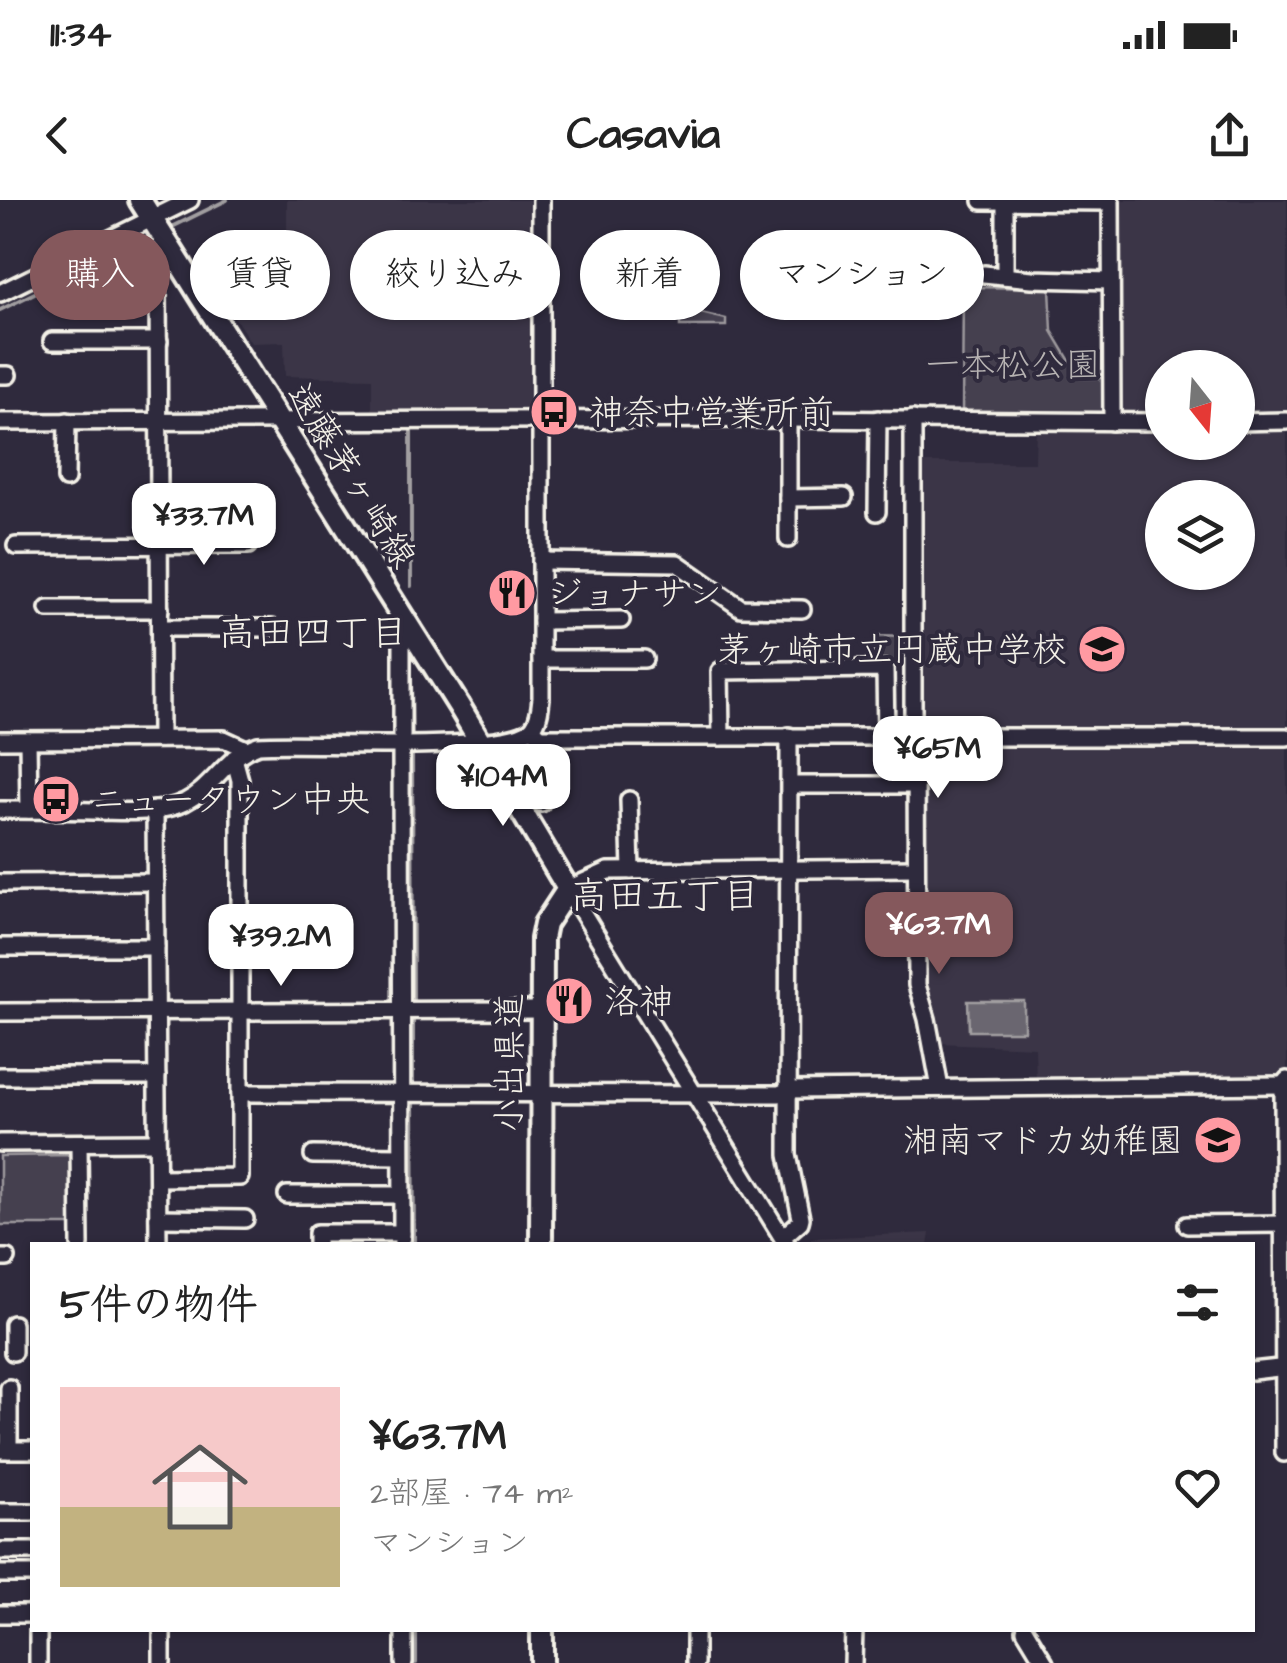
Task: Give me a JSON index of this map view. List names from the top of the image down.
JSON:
{
  "streets": {
    "main road": ["遠藤茅ヶ崎線", "小出県道"]
  },
  "crossings": [
    ["遠藤茅ヶ崎線", "小出県道"]
  ],
  "districts": ["高田四丁目", "高田五丁目"],
  "parks": ["一本松公園"],
  "places": {
    "bus stop": ["神奈中営業所前", "ニュータウン中央"],
    "restaurant": ["ジョナサン", "洛神"],
    "school or university": ["茅ヶ崎市立円蔵中学校", "湘南マドカ幼稚園"]
  },
  "north": "bottom",
  "page": {
    "status": "11:34",
    "header": "Casavia",
    "chip": [
      "購入",
      "賃貸",
      "絞り込み",
      "新着",
      "マンション"
    ],
    "price": [
      "¥33.7M",
      "¥65M",
      "¥104M",
      "¥63.7M",
      "¥39.2M"
    ],
    "heading": "5件の物件",
    "list": [
      {
        "name": "¥63.7M",
        "note": "2部屋 · 74 m² · マンション"
      }
    ]
  }
}
